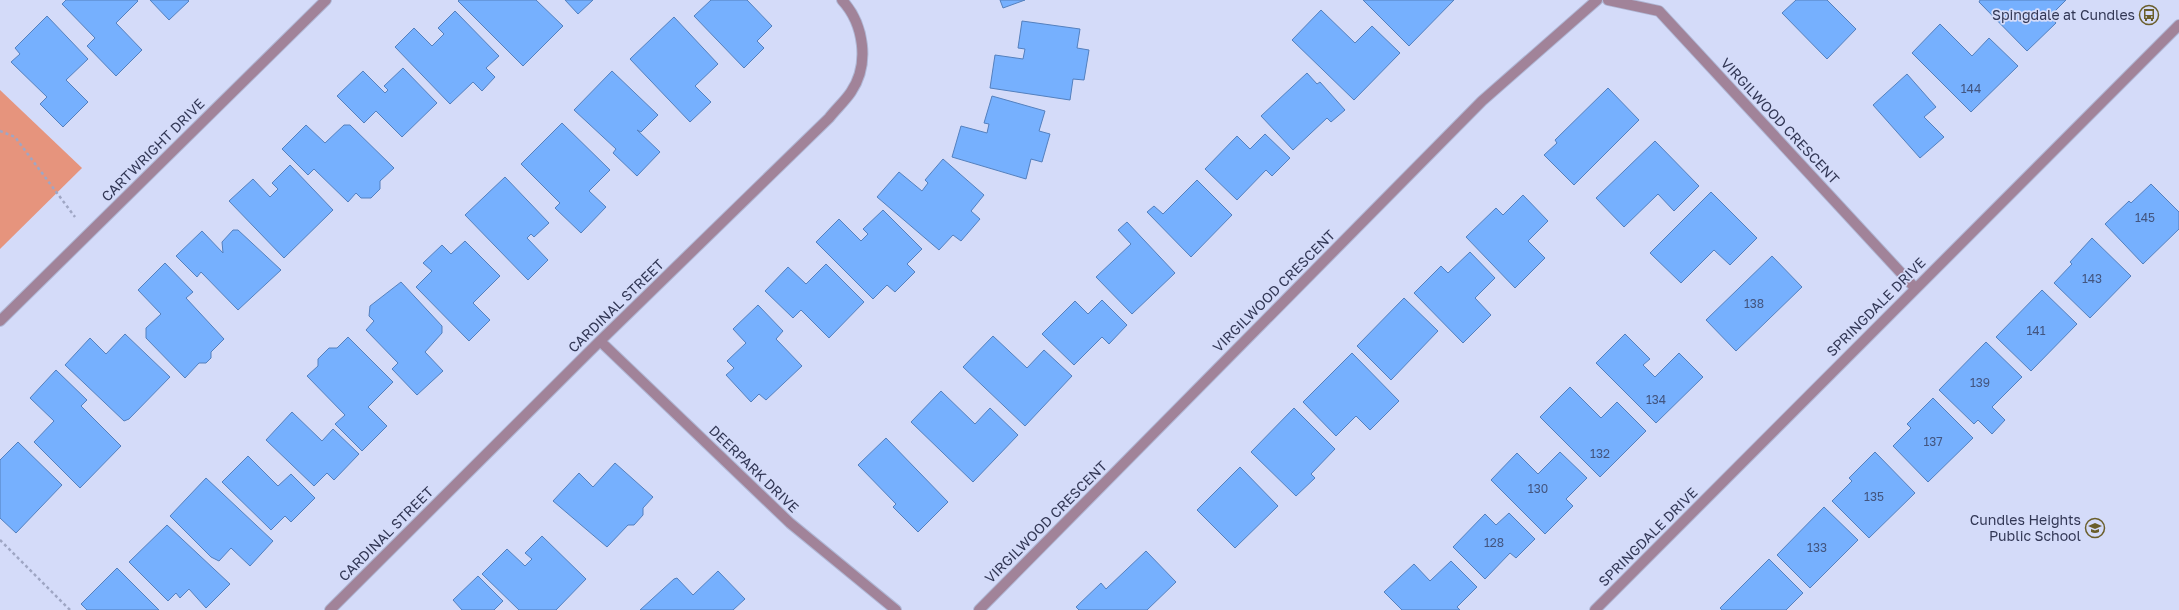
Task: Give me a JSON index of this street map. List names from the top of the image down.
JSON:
{
  "streets": {
    "street": [
      "VIRGILWOOD CRESCENT",
      "CARTWRIGHT DRIVE",
      "CARDINAL STREET",
      "SPRINGDALE DRIVE",
      "DEERPARK DRIVE"
    ]
  },
  "crossings": [
    ["VIRGILWOOD CRESCENT", "SPRINGDALE DRIVE"],
    ["CARDINAL STREET", "DEERPARK DRIVE"]
  ],
  "places": {
    "bus stop": ["Spingdale at Cundles"],
    "school or university": ["Cundles Heights Public School"]
  },
  "house_numbers": [
    "144",
    "145",
    "143",
    "138",
    "141",
    "139",
    "134",
    "137",
    "132",
    "130",
    "135",
    "128",
    "133"
  ]
}
